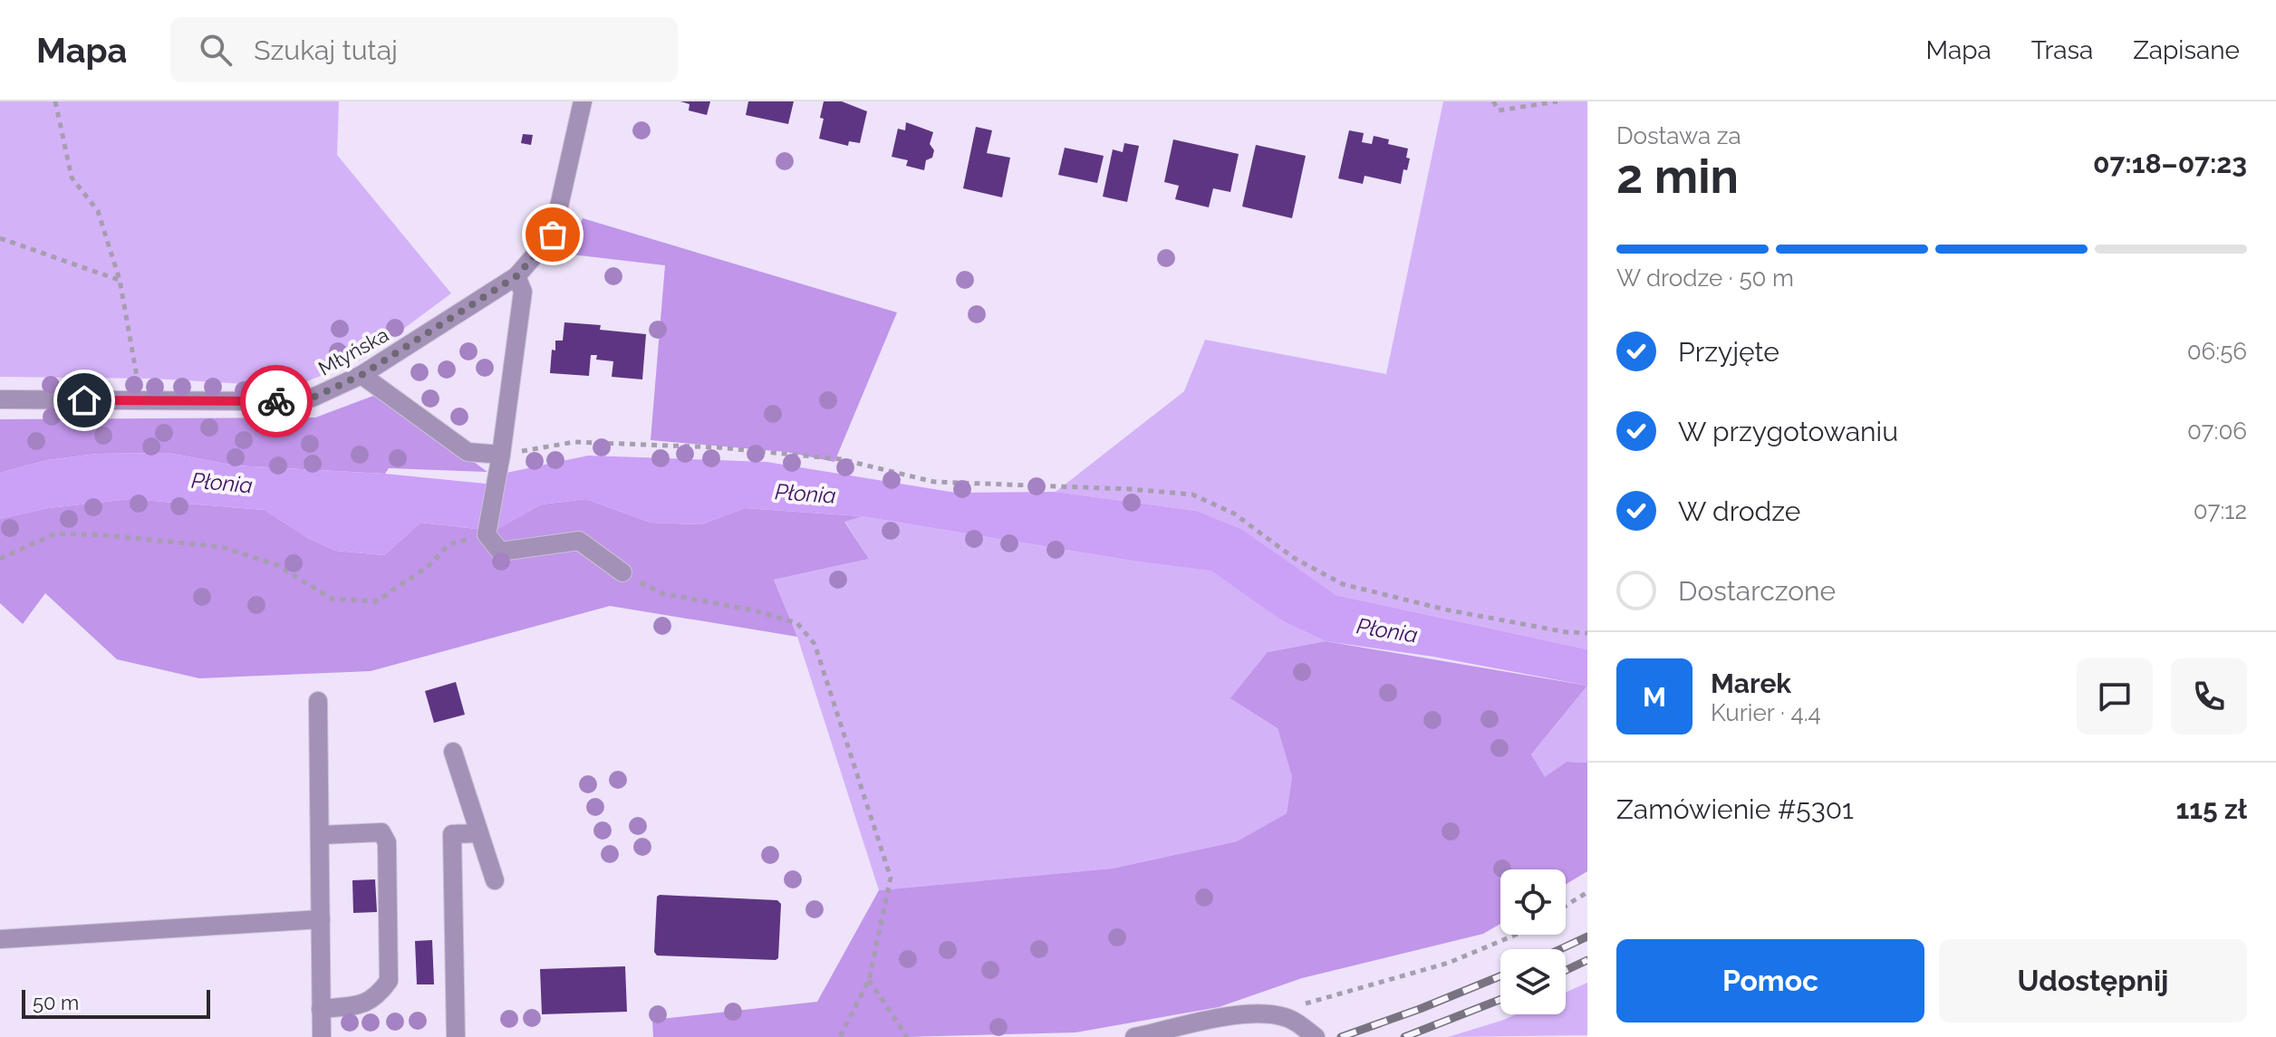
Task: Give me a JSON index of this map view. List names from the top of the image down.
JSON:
{
  "streets": {
    "street": ["Młyńska"]
  },
  "water": ["Płonia"],
  "scale_bar": "50 m",
  "page": {
    "header": "Mapa",
    "search": "Szukaj tutaj",
    "nav": ["Mapa", "Trasa", "Zapisane"],
    "heading": ["2 min", "Dostawa za", "07:18–07:23"],
    "panel": [
      "Marek",
      "Kurier · 4.4",
      "Zamówienie #5301",
      "115 zł"
    ],
    "bar": "W drodze · 50 m",
    "list": [
      ["Przyjęte", "06:56"],
      ["W przygotowaniu", "07:06"],
      ["W drodze", "07:12"],
      "Dostarczone"
    ],
    "round": "M",
    "buttons": ["Pomoc", "Udostępnij"],
    "scale": "50 m"
  }
}
